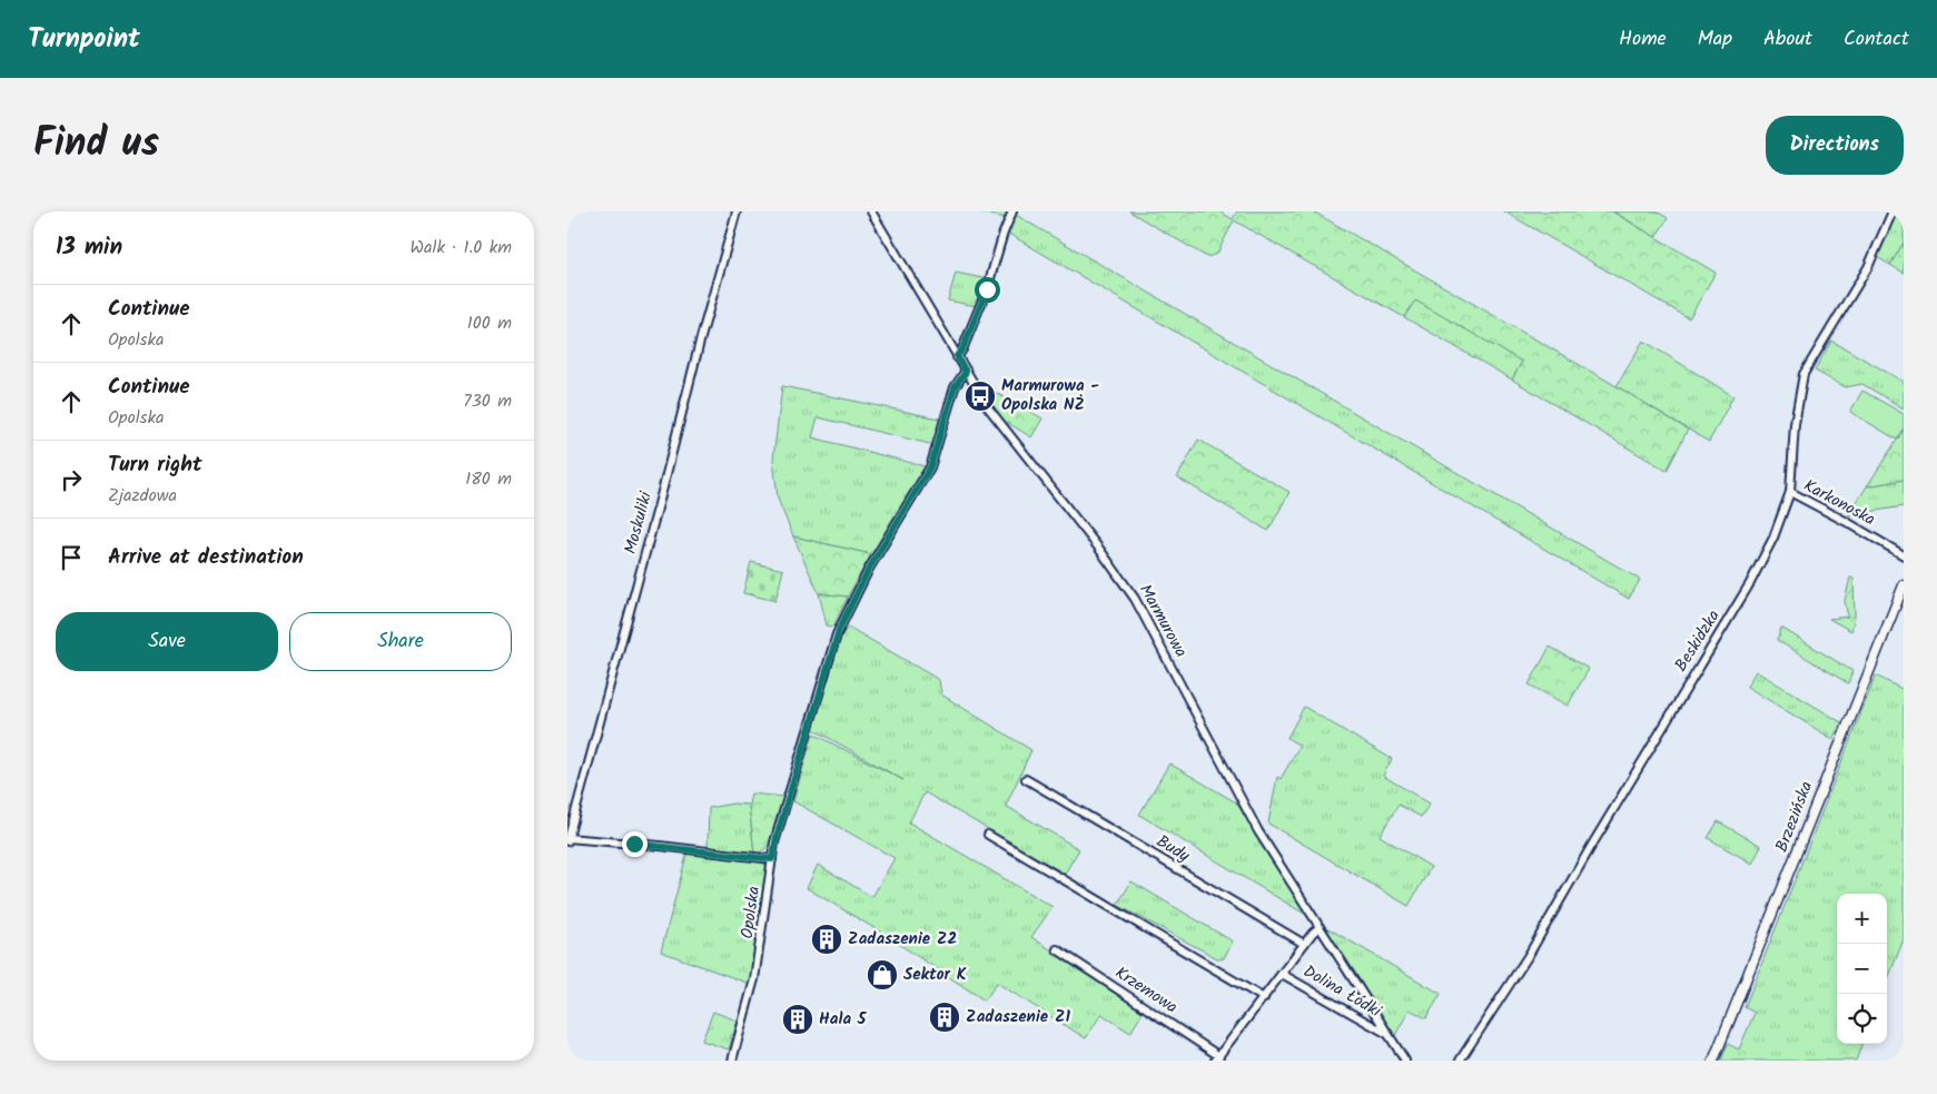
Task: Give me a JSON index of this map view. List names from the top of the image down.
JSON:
{
  "streets": {
    "main road": ["Brzezińska"],
    "street": [
      "Karkonoska",
      "Moskuliki",
      "Marmurowa",
      "Beskidzka",
      "Budy",
      "Opolska",
      "Krzemowa",
      "Dolina Łódki"
    ]
  },
  "crossings": [
    ["Karkonoska", "Beskidzka"],
    ["Marmurowa", "Opolska"],
    ["Marmurowa", "Dolina Łódki"]
  ],
  "places": {
    "bus stop": ["Marmurowa - Opolska NŻ"],
    "building": ["Zadaszenie Z2", "Zadaszenie Z1", "Hala 5"],
    "shop": ["Sektor K"]
  },
  "page": {
    "header": "Turnpoint",
    "nav": [
      "Home",
      "Map",
      "About",
      "Contact"
    ],
    "title": "Find us",
    "buttons": [
      "Directions",
      ["Save", "Share"]
    ],
    "heading": ["13 min", "Walk · 1.0 km"],
    "list": [
      ["Continue", "Opolska", "100 m"],
      ["Continue", "Opolska", "730 m"],
      ["Turn right", "Zjazdowa", "180 m"],
      "Arrive at destination"
    ],
    "map_buttons": ["+", "−"]
  }
}
